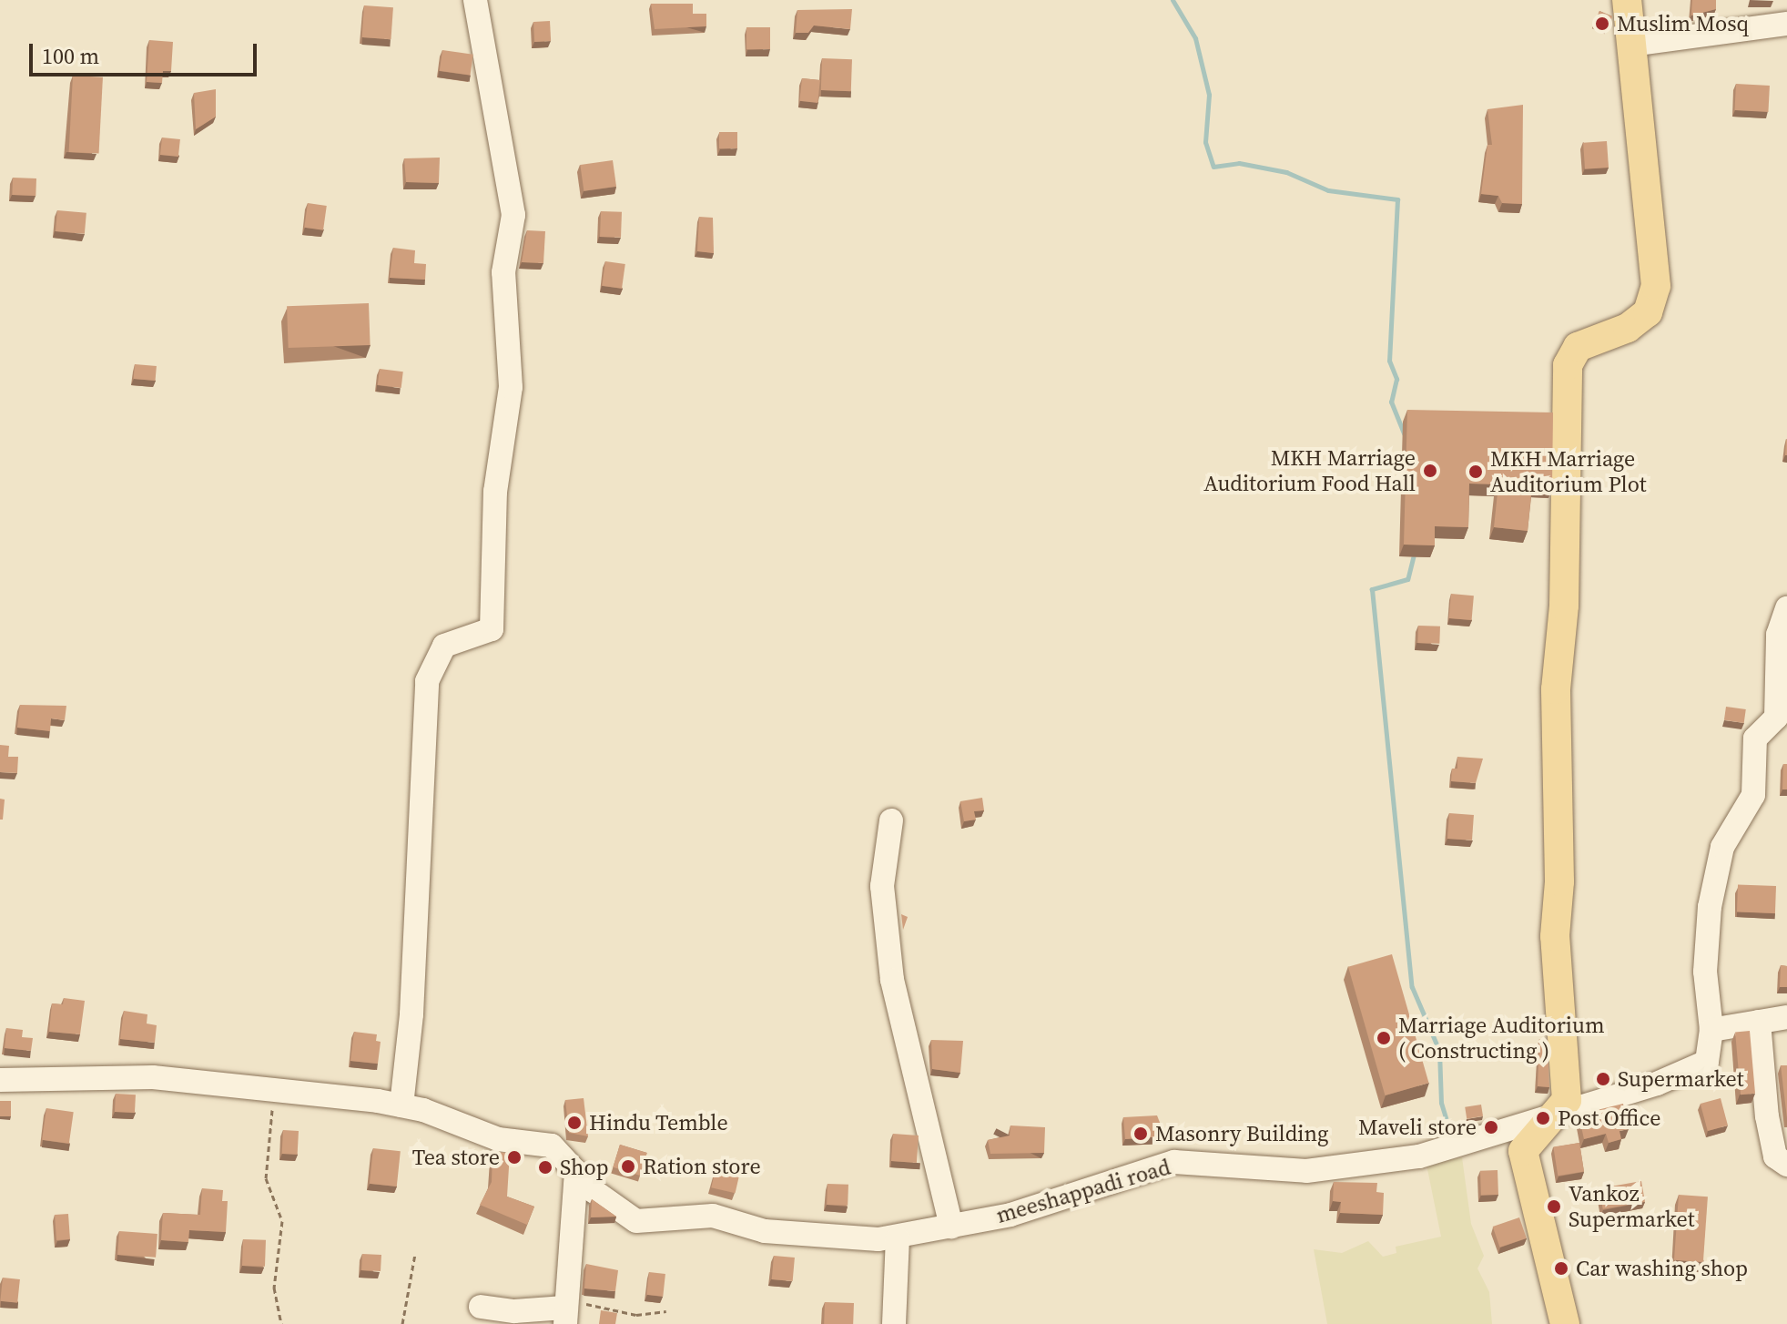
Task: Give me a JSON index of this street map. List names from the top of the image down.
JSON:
{
  "streets": {
    "street": ["meeshappadi road"]
  },
  "places": [
    "Muslim Mosq",
    "MKH Marriage Auditorium Food Hall",
    "MKH Marriage Auditorium Plot",
    "Marriage Auditorium ( Constructing )",
    "Supermarket",
    "Post Office",
    "Hindu Temble",
    "Maveli store",
    "Masonry Building",
    "Tea store",
    "Ration store",
    "Shop",
    "Vankoz Supermarket",
    "Car washing shop"
  ],
  "scale_bar": "100 m"
}
